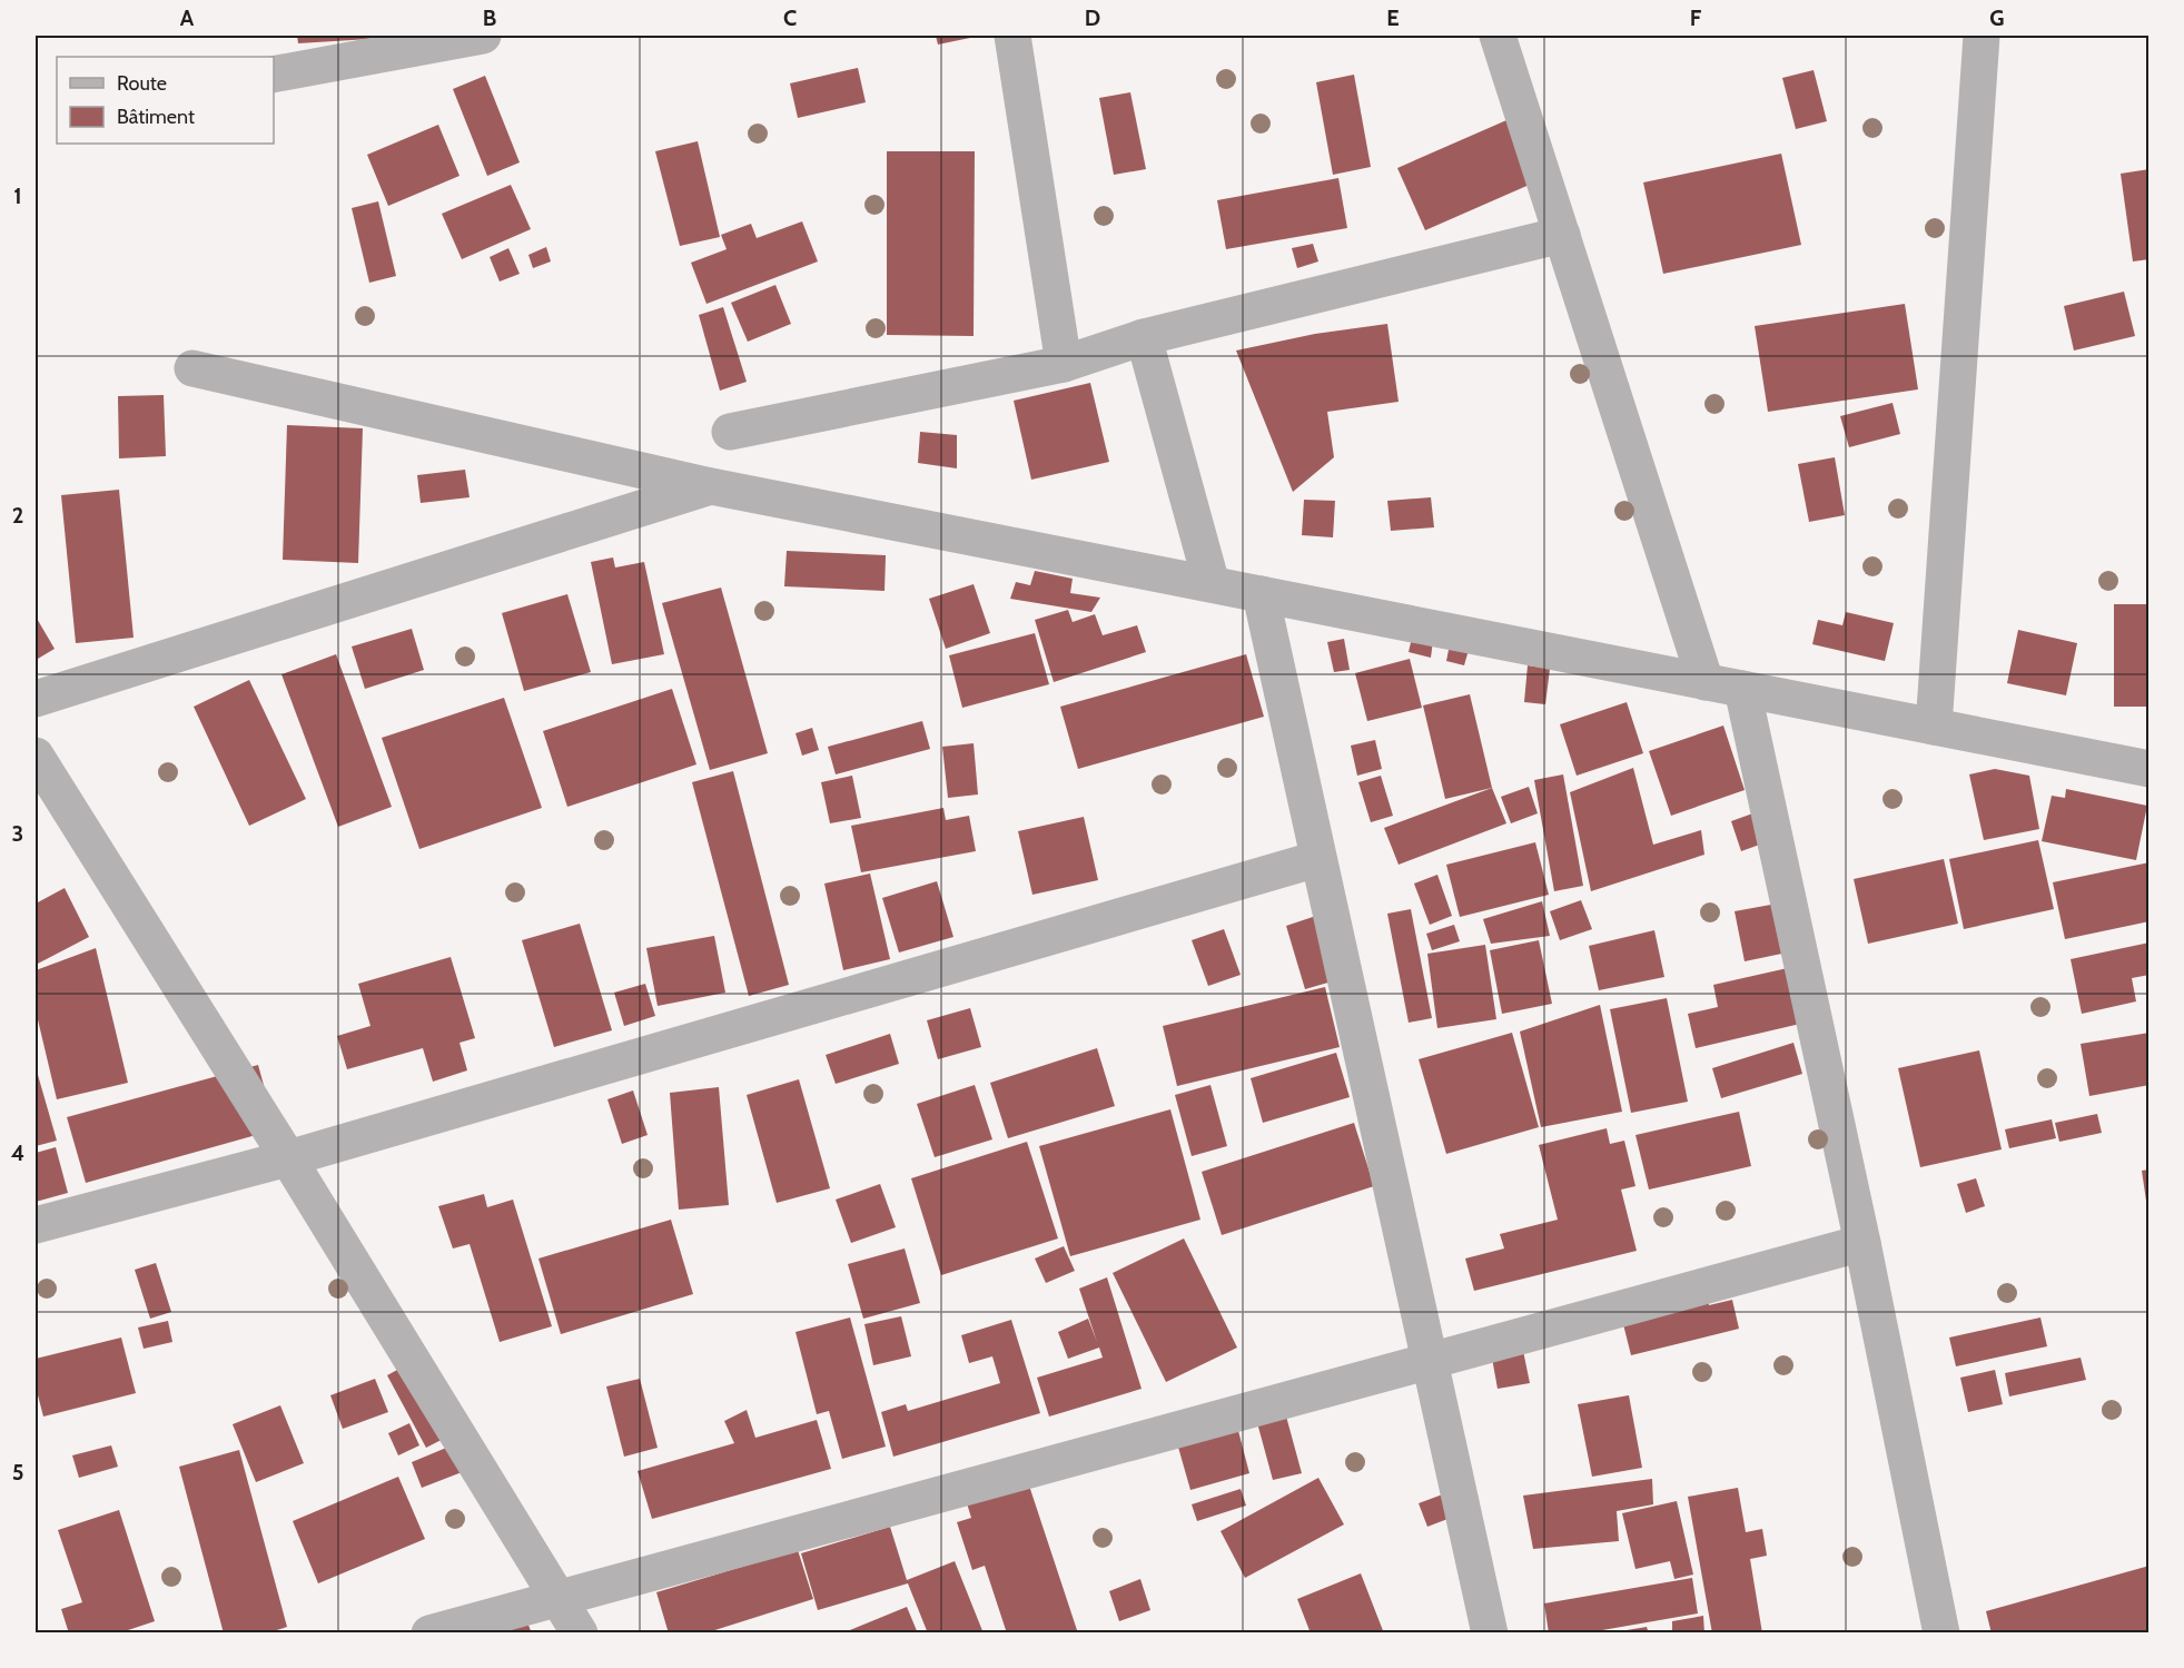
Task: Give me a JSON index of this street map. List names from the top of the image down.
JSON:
{
  "legend": ["Route", "Bâtiment"],
  "grid": {
    "columns": [
      "A",
      "B",
      "C",
      "D",
      "E",
      "F",
      "G"
    ],
    "rows": [
      "1",
      "2",
      "3",
      "4",
      "5"
    ]
  }
}
